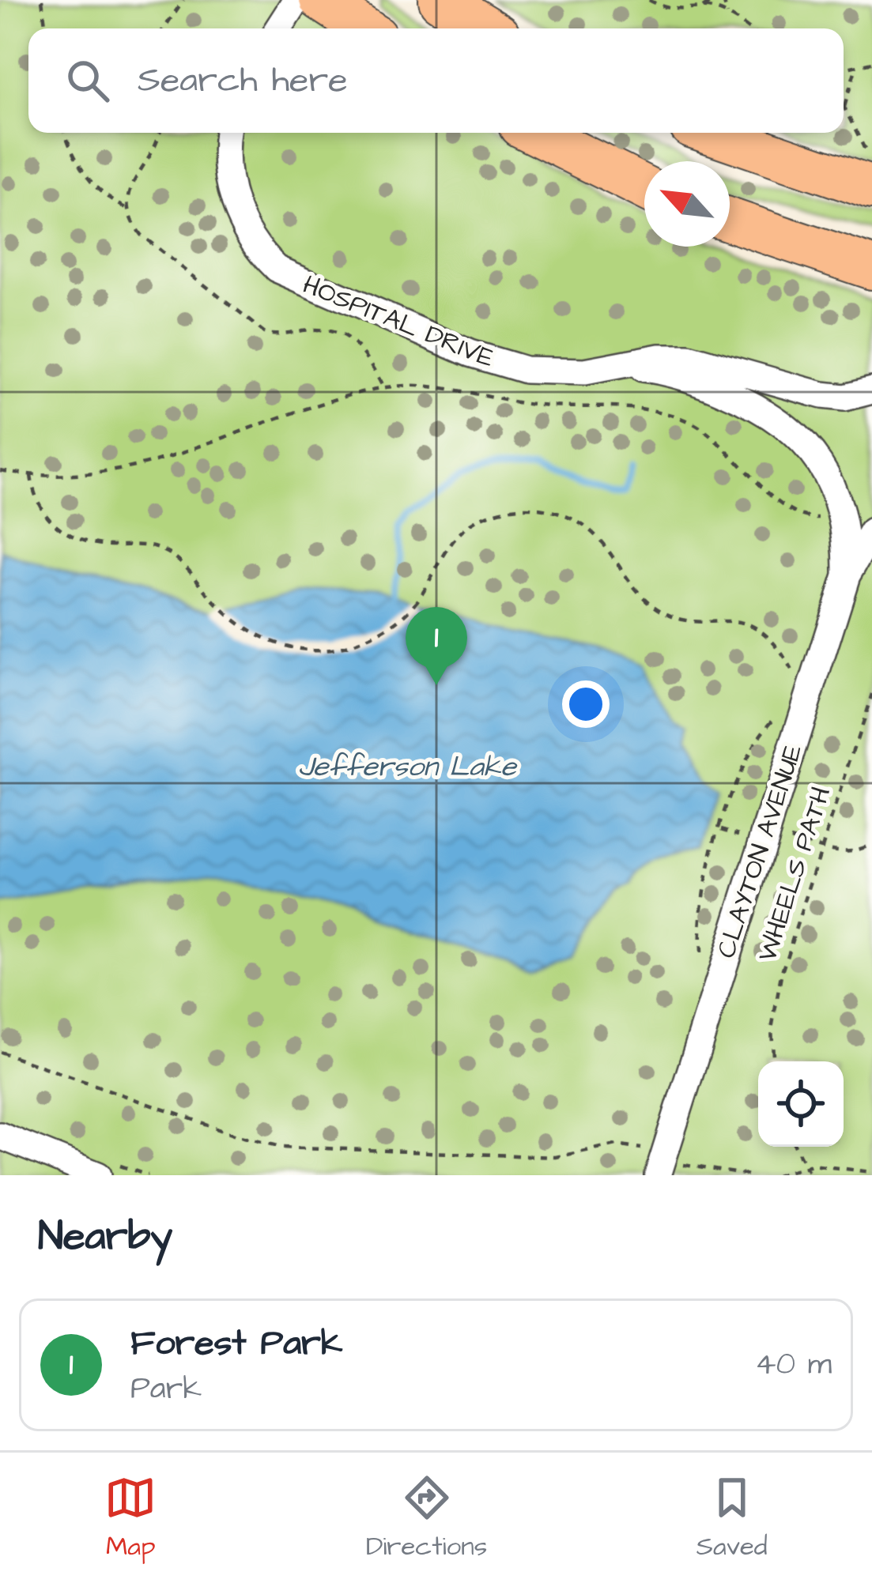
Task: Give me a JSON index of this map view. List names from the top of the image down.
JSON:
{
  "streets": {
    "street": ["HOSPITAL DRIVE", "CLAYTON AVENUE"],
    "path": ["WHEELS PATH"]
  },
  "crossings": [
    ["HOSPITAL DRIVE", "CLAYTON AVENUE"]
  ],
  "water": ["Jefferson Lake"],
  "north": "top left",
  "page": {
    "search": "Search here",
    "pins": "1",
    "heading": "Nearby",
    "list": [
      {
        "mark": "1",
        "name": "Forest Park",
        "note": "Park",
        "value": "40 m"
      }
    ],
    "nav": ["Map", "Directions", "Saved"]
  }
}
